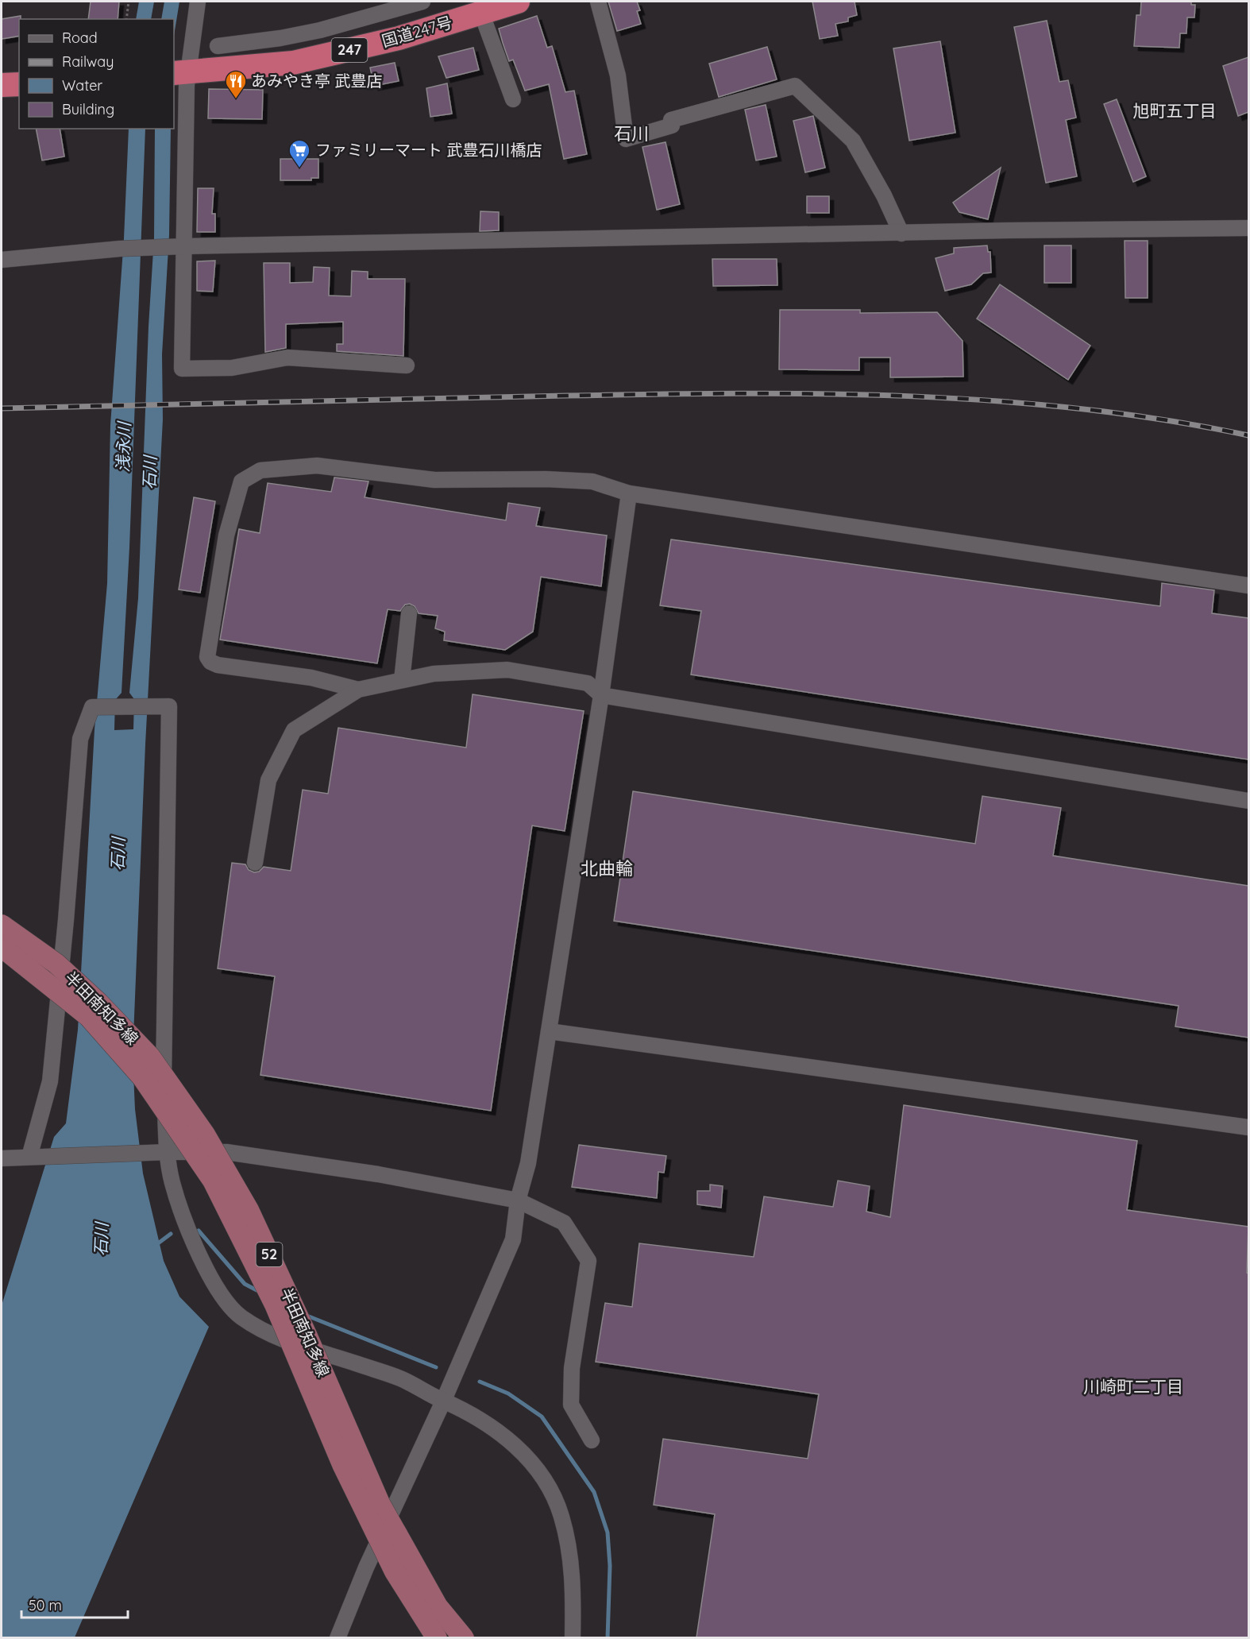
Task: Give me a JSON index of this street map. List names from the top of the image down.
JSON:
{
  "streets": {
    "highway": ["国道247号", "247"],
    "main road": ["半田南知多線", "52"]
  },
  "districts": [
    "旭町五丁目",
    "石川",
    "北曲輪",
    "川崎町二丁目"
  ],
  "water": ["浅永川", "石川"],
  "places": {
    "restaurant": ["あみやき亭 武豊店"],
    "supermarket": ["ファミリーマート 武豊石川橋店"]
  },
  "legend": [
    "Road",
    "Railway",
    "Water",
    "Building"
  ],
  "scale_bar": "50 m"
}
